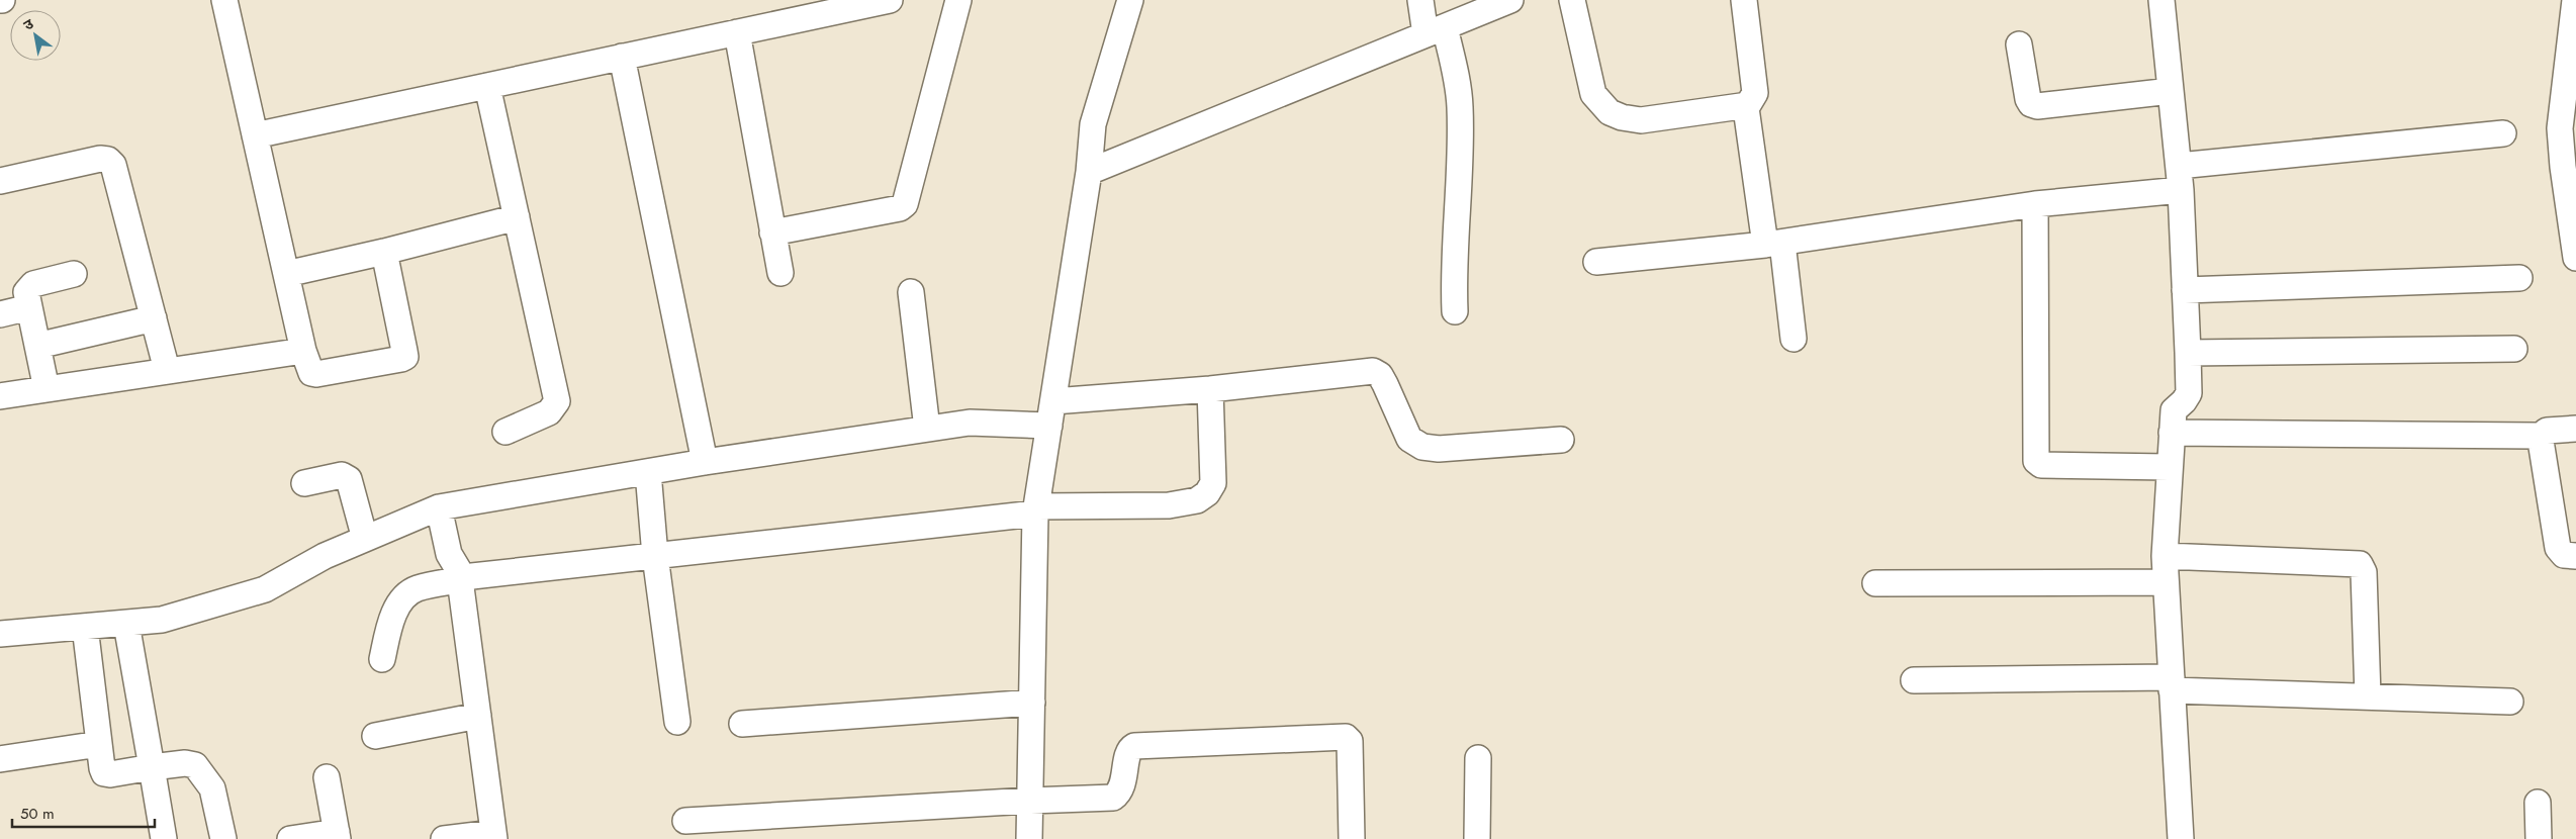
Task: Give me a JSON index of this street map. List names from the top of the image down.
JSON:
{
  "scale_bar": "50 m",
  "north": "top left"
}
